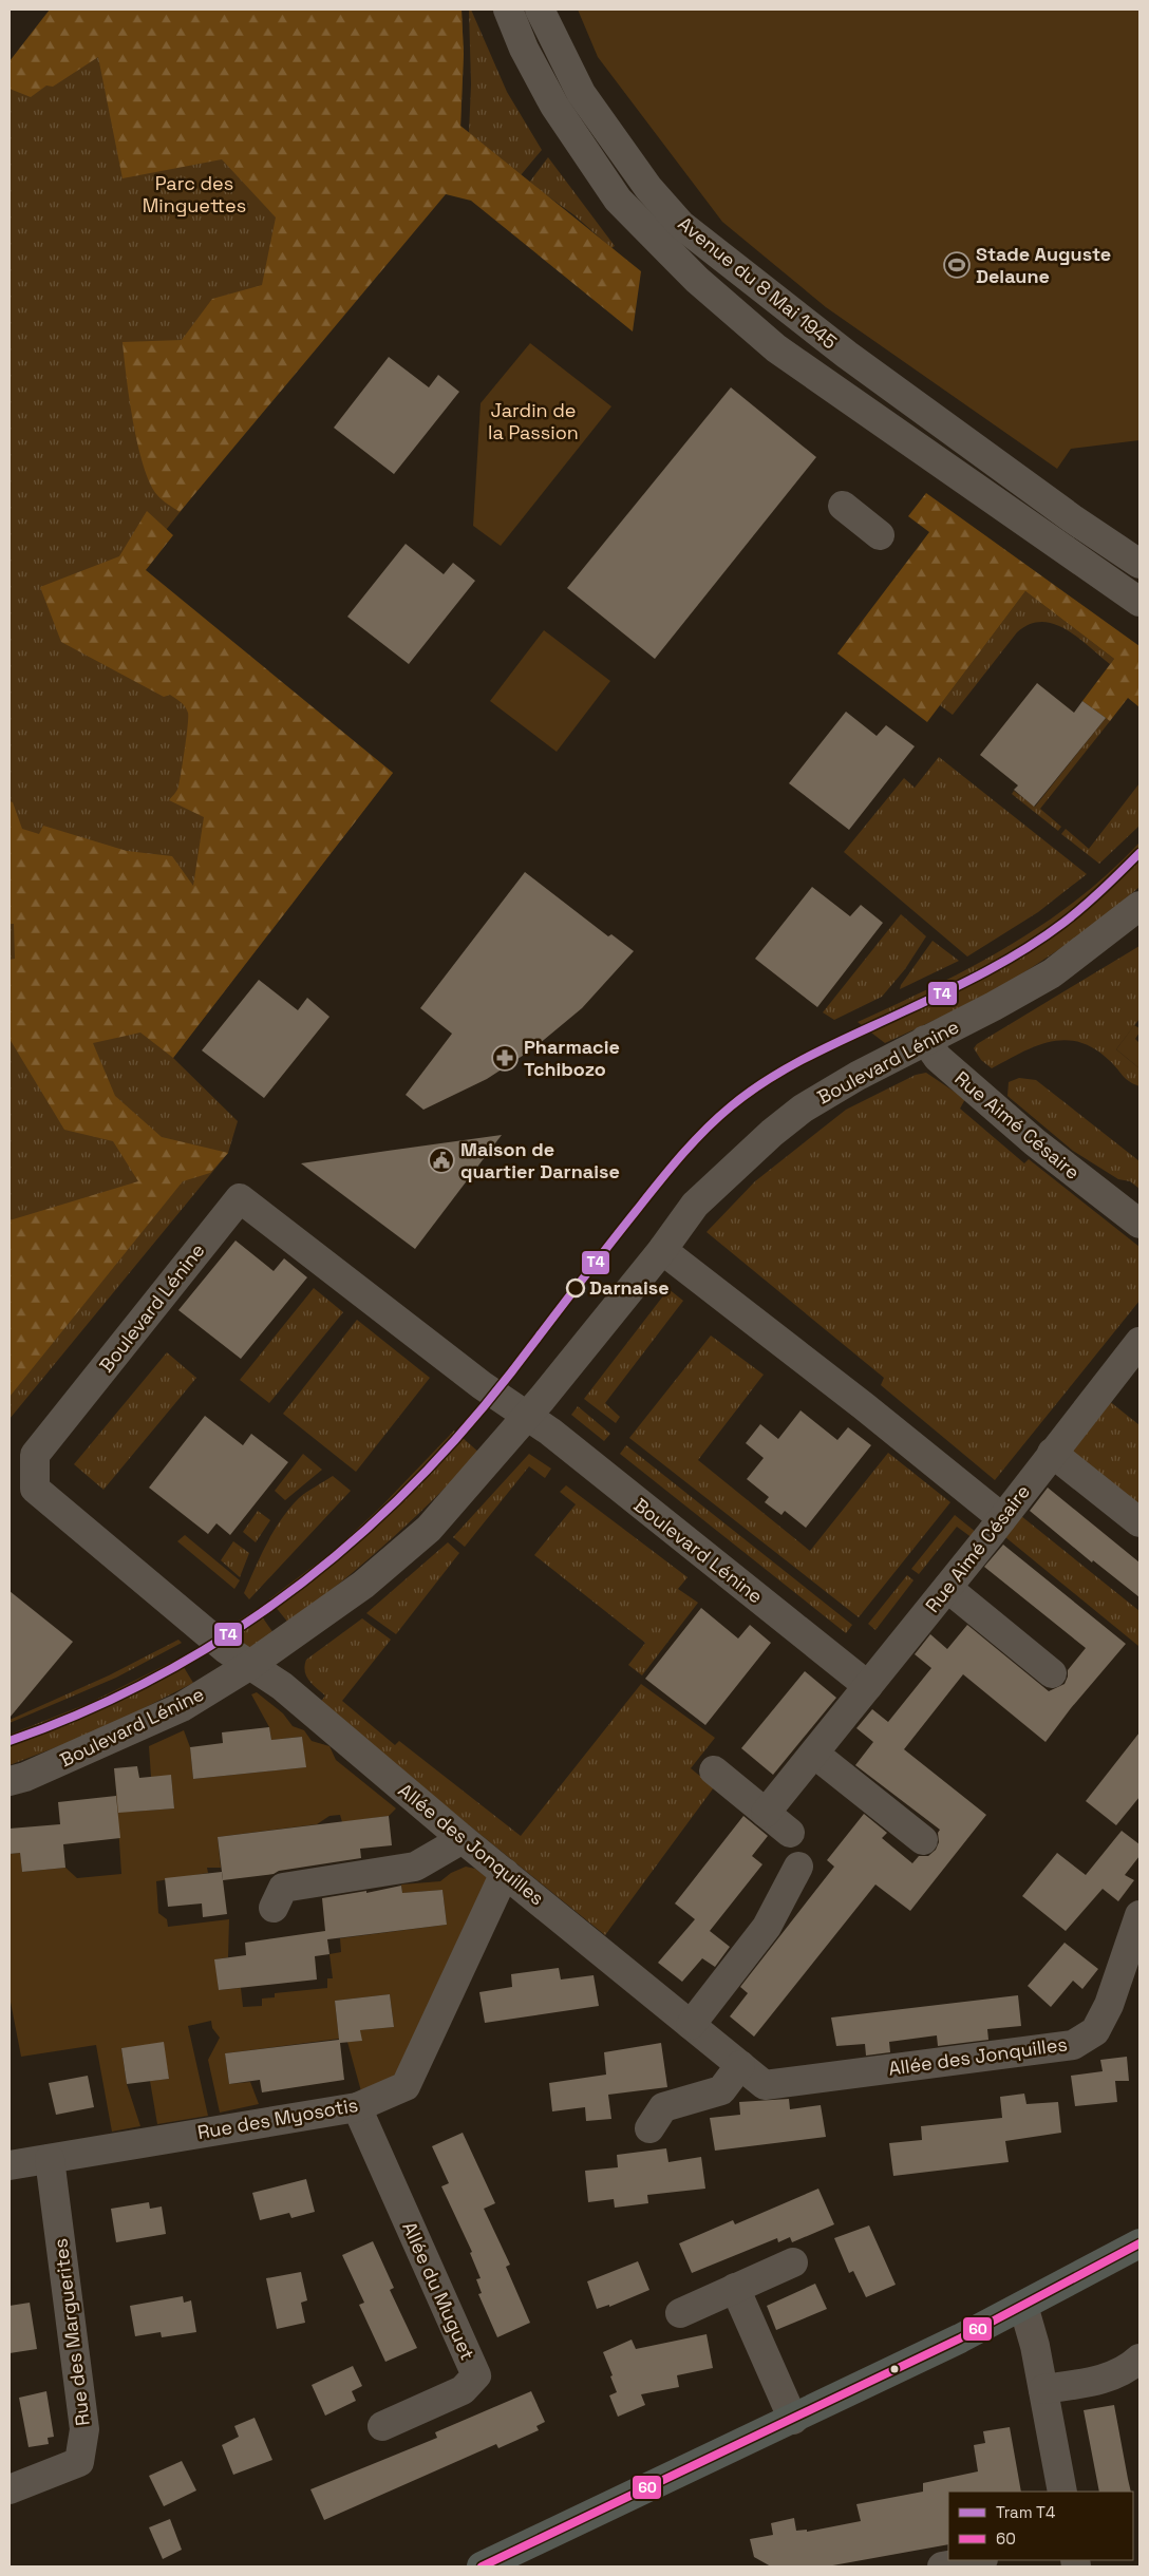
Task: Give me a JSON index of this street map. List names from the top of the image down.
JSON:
{
  "streets": {
    "street": [
      "Avenue du 8 Mai 1945",
      "Boulevard Lénine",
      "Rue Aimé Césaire",
      "Allée des Jonquilles",
      "Rue des Myosotis",
      "Allée du Muguet",
      "Rue des Marguerites"
    ]
  },
  "crossings": [
    ["Boulevard Lénine", "Rue Aimé Césaire"],
    ["Boulevard Lénine", "Allée des Jonquilles"],
    ["Allée des Jonquilles", "Rue des Myosotis"],
    ["Rue des Myosotis", "Allée du Muguet"],
    ["Rue des Myosotis", "Rue des Marguerites"]
  ],
  "parks": ["Parc des Minguettes", "Jardin de la Passion"],
  "places": {
    "sports": ["Stade Auguste Delaune"],
    "pharmacy": ["Pharmacie Tchibozo"],
    "public building": ["Maison de quartier Darnaise"],
    "other": ["Darnaise"]
  },
  "lines": ["tram line T4", "transit line 60"],
  "legend": ["Tram T4", "60"]
}
